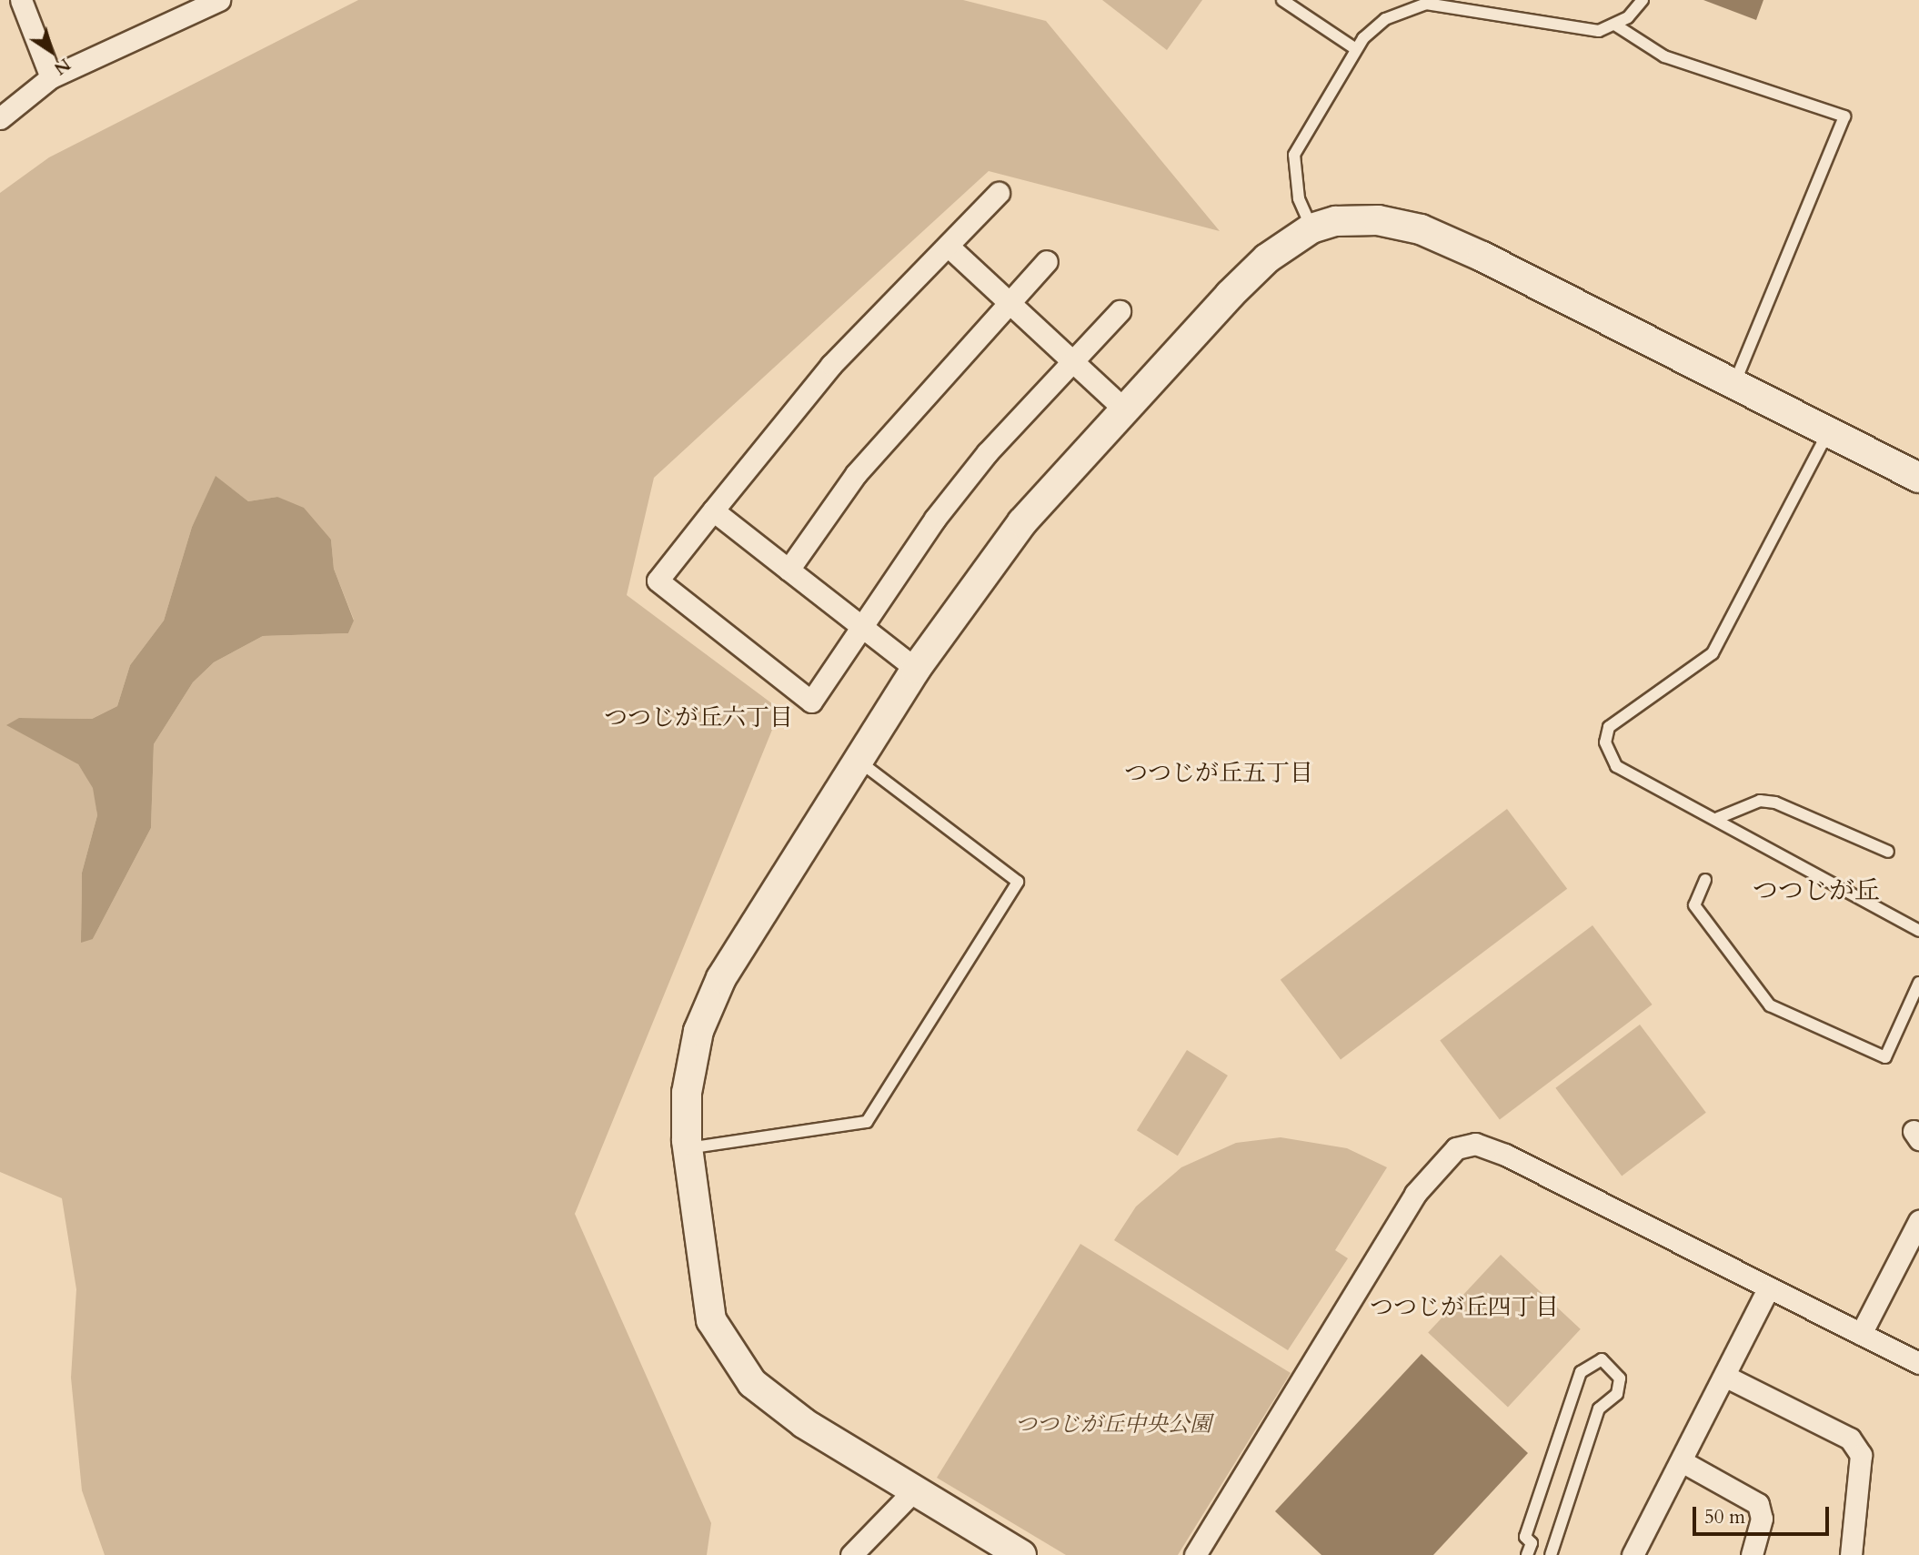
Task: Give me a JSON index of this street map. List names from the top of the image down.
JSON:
{
  "districts": [
    "つつじが丘六丁目",
    "つつじが丘五丁目",
    "つつじが丘",
    "つつじが丘四丁目"
  ],
  "parks": ["つつじが丘中央公園"],
  "scale_bar": "50 m",
  "north": "bottom right"
}
